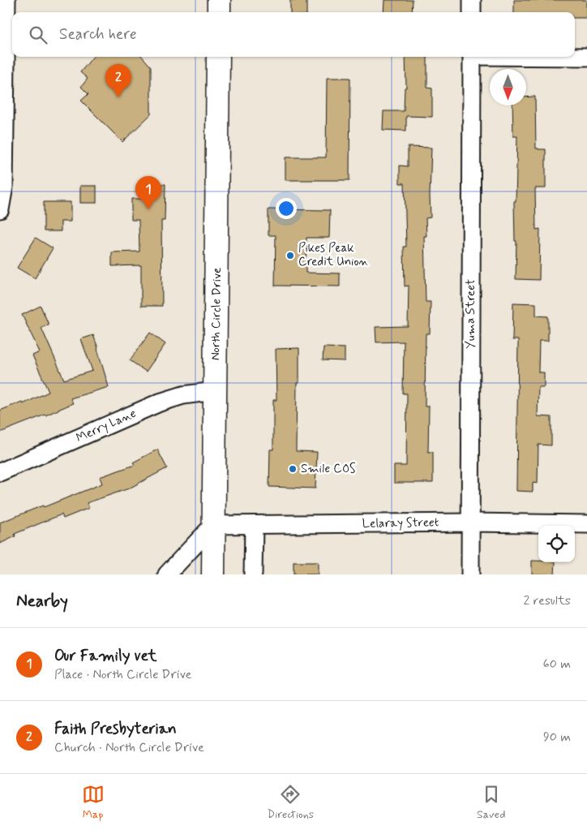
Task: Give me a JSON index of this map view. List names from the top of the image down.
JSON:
{
  "streets": {
    "main road": ["North Circle Drive"],
    "street": ["Yuma Street", "Merry Lane", "Lelaray Street"]
  },
  "crossings": [
    ["North Circle Drive", "Merry Lane"],
    ["North Circle Drive", "Lelaray Street"],
    ["Yuma Street", "Lelaray Street"]
  ],
  "places": ["Pikes Peak Credit Union", "Smile COS"],
  "north": "bottom",
  "page": {
    "search": "Search here",
    "pins": ["2", "1"],
    "heading": ["Nearby", "2 results"],
    "list": [
      {
        "mark": "1",
        "name": "Our Family vet",
        "note": "Place · North Circle Drive",
        "value": "60 m"
      },
      {
        "mark": "2",
        "name": "Faith Presbyterian",
        "note": "Church · North Circle Drive",
        "value": "90 m"
      }
    ],
    "nav": ["Map", "Directions", "Saved"]
  }
}
